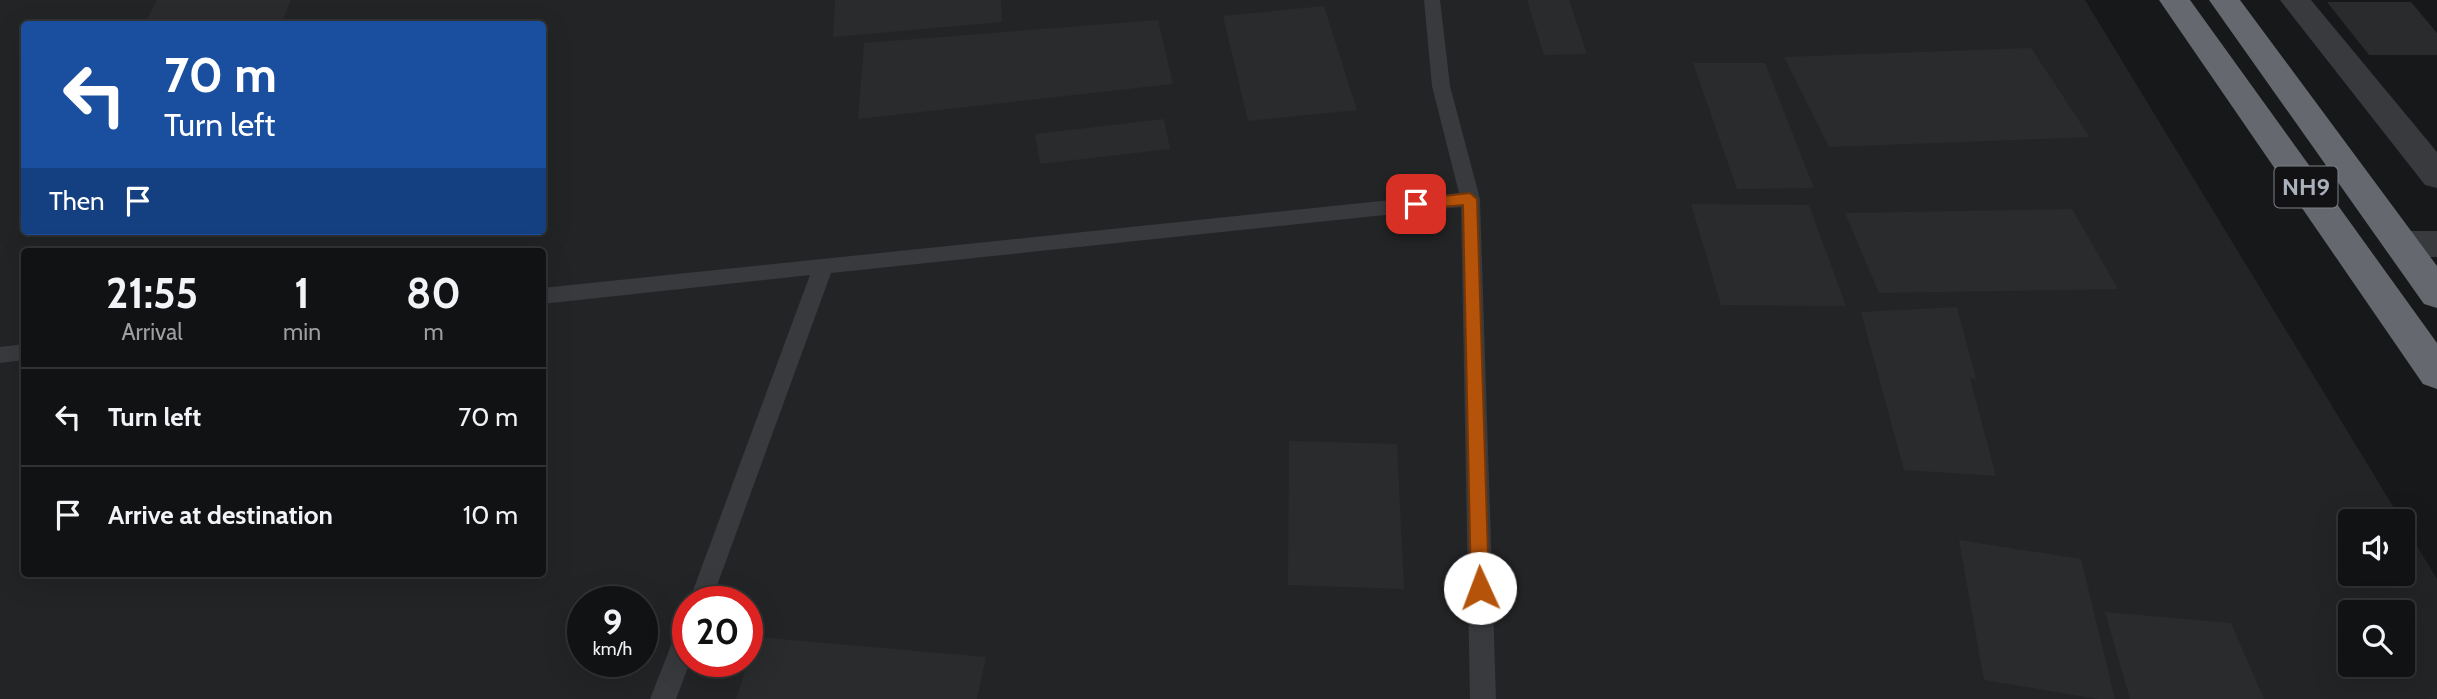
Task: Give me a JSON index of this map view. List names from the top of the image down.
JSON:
{
  "streets": {
    "highway": ["NH9"]
  },
  "page": {
    "turn": ["70 m", "Turn left"],
    "then": "Then",
    "eta": [
      "21:55",
      "Arrival",
      "1",
      "min",
      "80",
      "m"
    ],
    "list": [
      {
        "name": "Turn left",
        "value": "70 m"
      },
      {
        "name": "Arrive at destination",
        "value": "10 m"
      }
    ],
    "speed": "9 km/h",
    "limit": "20"
  }
}
